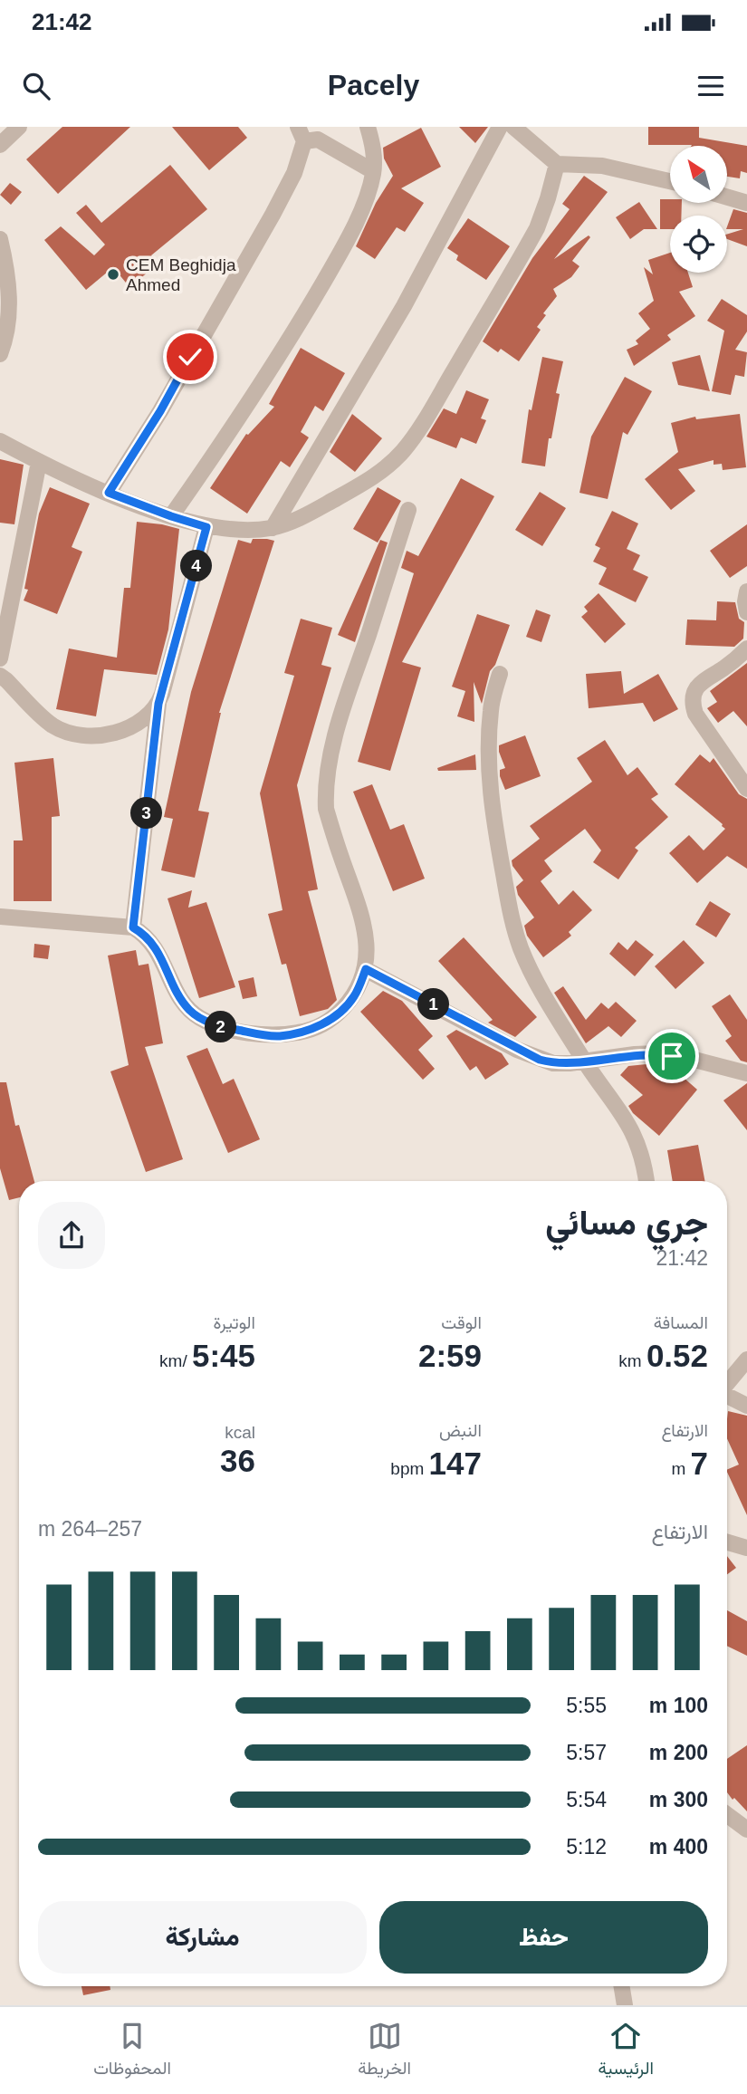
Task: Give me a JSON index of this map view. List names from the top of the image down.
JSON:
{
  "places": ["CEM Beghidja Ahmed"],
  "north": "top left",
  "page": {
    "status": "21:42",
    "header": "Pacely",
    "pins": [
      "4",
      "3",
      "1",
      "2"
    ],
    "heading": ["جري مسائي", "21:42"],
    "stats": [
      ["المسافة", "0.52 km"],
      ["الوقت", "2:59"],
      ["الوتيرة", "5:45 /km"],
      ["الارتفاع", "7 m"],
      ["النبض", "147 bpm"],
      ["kcal", "36"]
    ],
    "chart": ["الارتفاع", "257–264 m"],
    "list": [
      {
        "name": "100 m",
        "note": "5:55"
      },
      {
        "name": "200 m",
        "note": "5:57"
      },
      {
        "name": "300 m",
        "note": "5:54"
      },
      {
        "name": "400 m",
        "note": "5:12"
      }
    ],
    "buttons": ["حفظ", "مشاركة"],
    "tabs": ["الرئيسية", "الخريطة", "المحفوظات"]
  }
}
